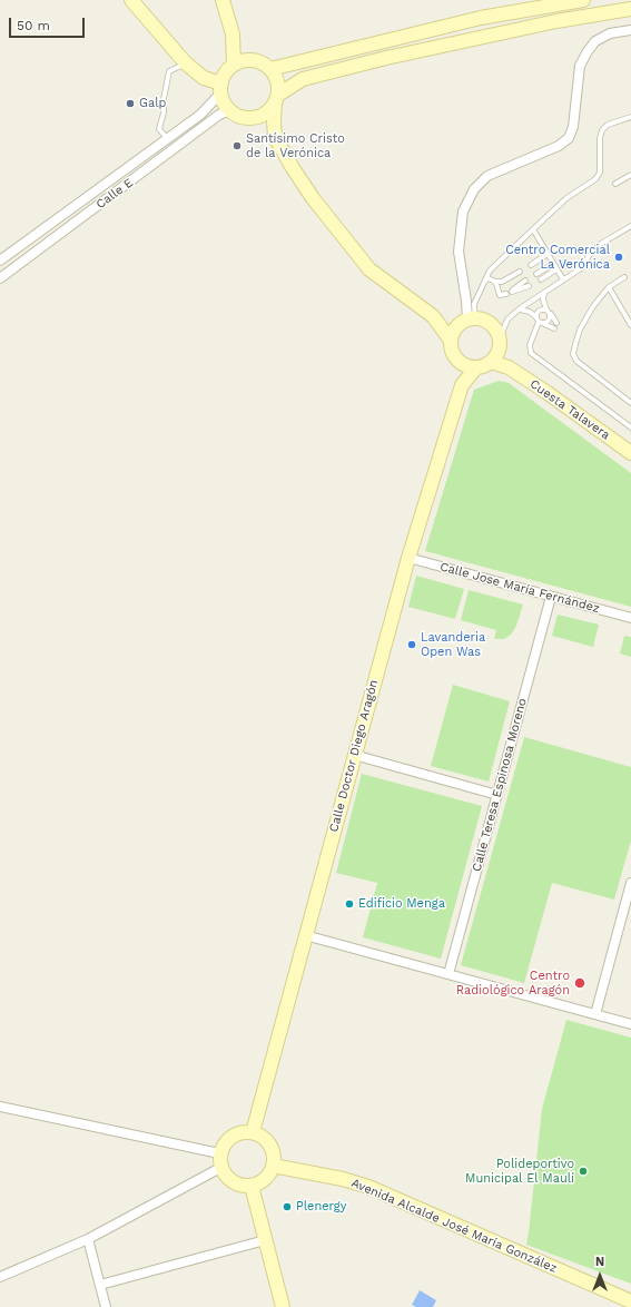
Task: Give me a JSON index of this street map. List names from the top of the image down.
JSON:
{
  "streets": {
    "street": [
      "Calle E",
      "Cuesta Talavera",
      "Calle Jose María Fernández",
      "Calle Doctor Diego Aragón",
      "Calle Teresa Espinosa Moreno",
      "Avenida Alcalde José María González"
    ]
  },
  "crossings": [
    ["Cuesta Talavera", "Calle Doctor Diego Aragón"],
    ["Calle Jose María Fernández", "Calle Doctor Diego Aragón"],
    ["Calle Jose María Fernández", "Calle Teresa Espinosa Moreno"],
    ["Calle Doctor Diego Aragón", "Avenida Alcalde José María González"]
  ],
  "places": [
    "Galp",
    "Santísimo Cristo de la Verónica",
    "Centro Comercial La Verónica",
    "Lavanderia Open Was",
    "Edificio Menga",
    "Centro Radiológico Aragón",
    "Polideportivo Municipal El Maulí",
    "Plenergy"
  ],
  "scale_bar": "50 m",
  "north": "top"
}
